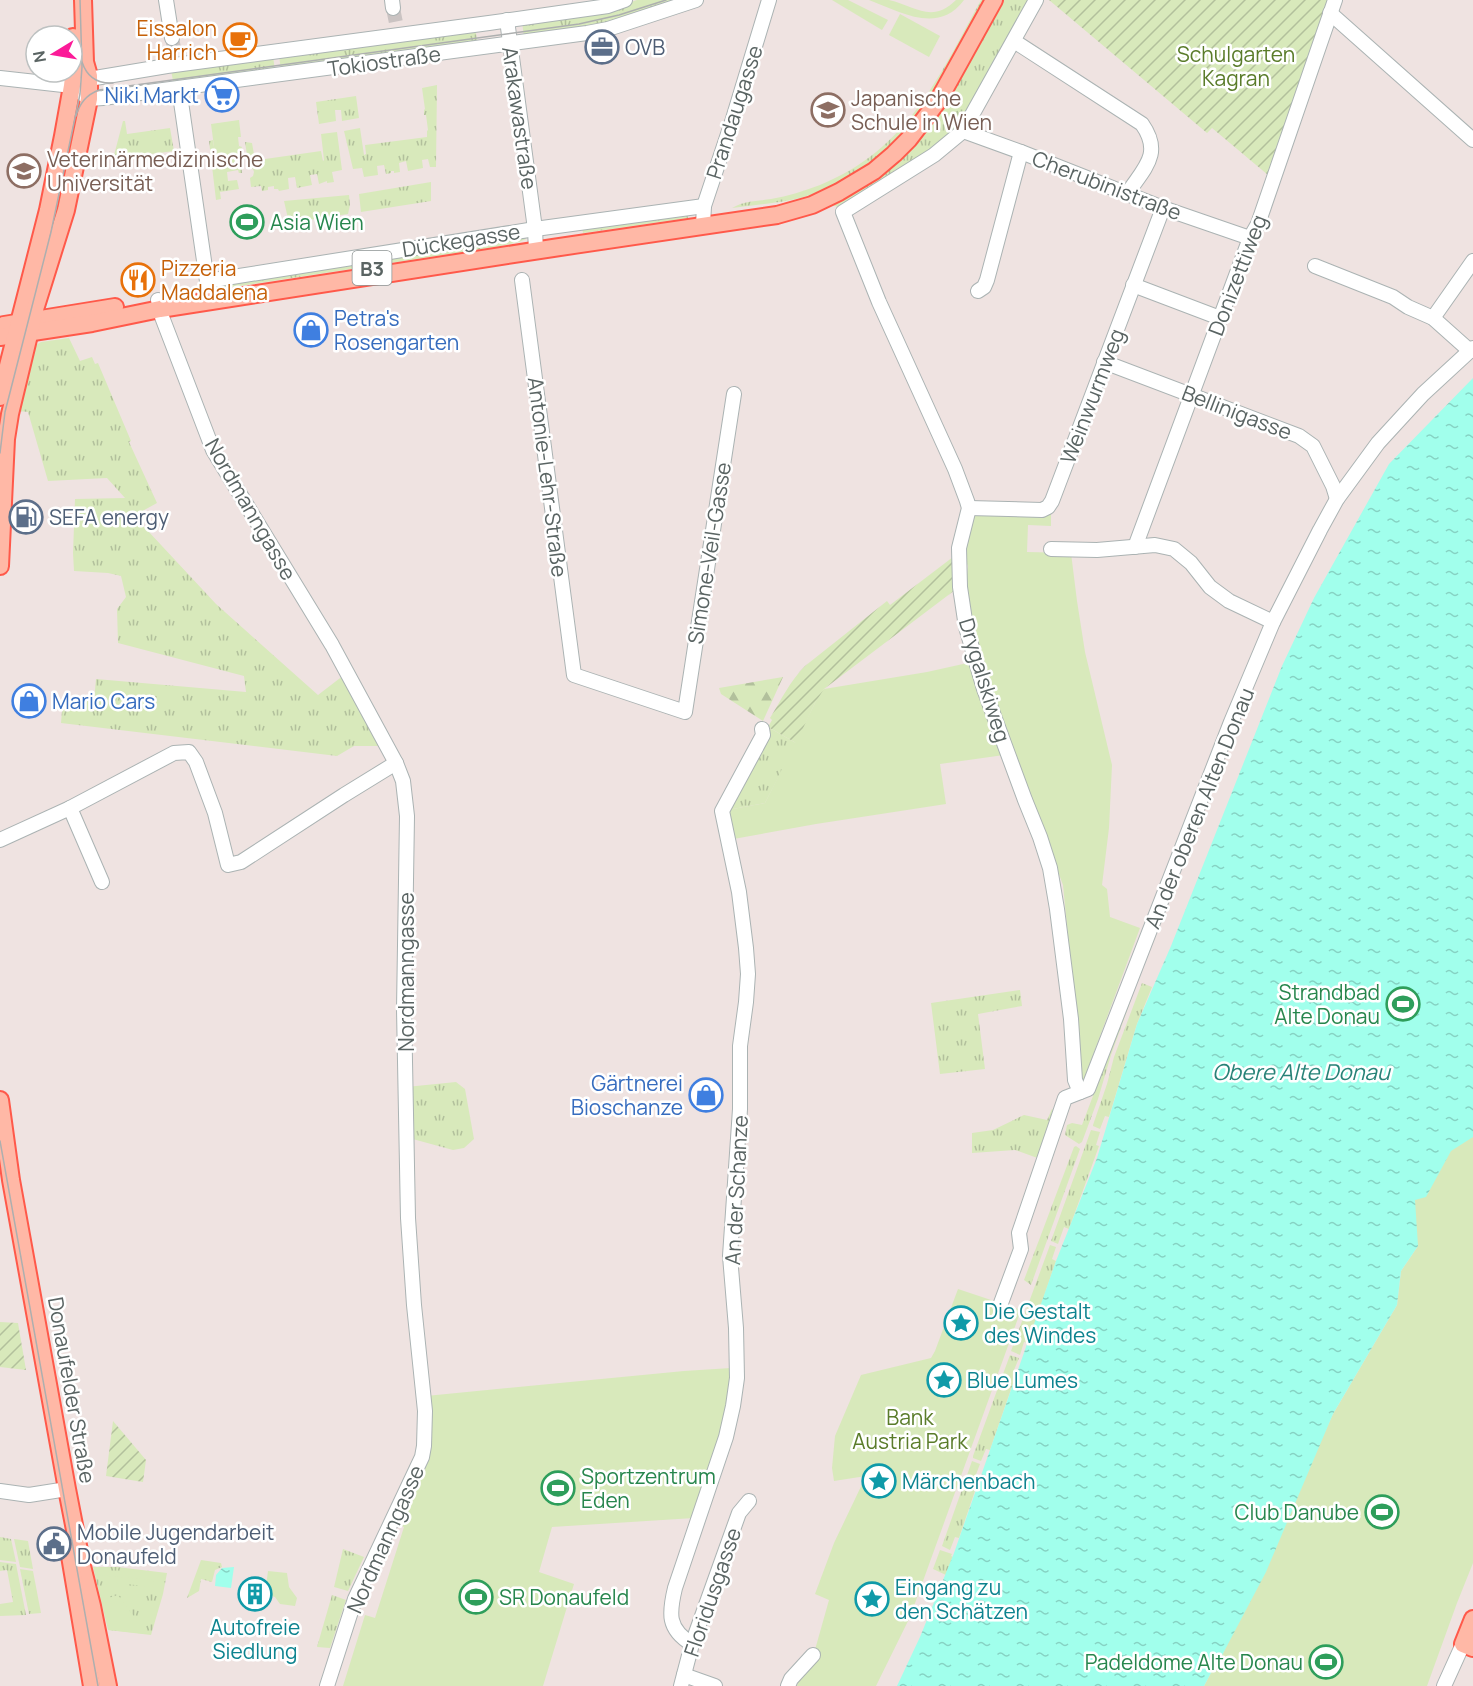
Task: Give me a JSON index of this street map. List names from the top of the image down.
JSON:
{
  "streets": {
    "main road": ["Dückegasse", "B3", "Donaufelder Straße"],
    "street": [
      "Tokiostraße",
      "Prandaugasse",
      "Arakawastraße",
      "Cherubinistraße",
      "Donizettiweg",
      "Weinwurmweg",
      "Bellinigasse",
      "Antonie-Lehr-Straße",
      "Nordmanngasse",
      "Simone-Veil-Gasse",
      "Drygalskiweg",
      "An der oberen Alten Donau",
      "An der Schanze",
      "Floridusgasse"
    ]
  },
  "crossings": [
    ["Tokiostraße", "Arakawastraße"],
    ["Prandaugasse", "Dückegasse"],
    ["Arakawastraße", "Dückegasse"],
    ["Cherubinistraße", "Donizettiweg"],
    ["Cherubinistraße", "Weinwurmweg"],
    ["Dückegasse", "B3"],
    ["Dückegasse", "Nordmanngasse"],
    ["Donizettiweg", "Bellinigasse"],
    ["Weinwurmweg", "Bellinigasse"],
    ["Weinwurmweg", "Drygalskiweg"],
    ["Bellinigasse", "An der oberen Alten Donau"],
    ["Antonie-Lehr-Straße", "Simone-Veil-Gasse"],
    ["Drygalskiweg", "An der oberen Alten Donau"],
    ["An der Schanze", "Floridusgasse"]
  ],
  "water": ["Obere Alte Donau"],
  "parks": ["Schulgarten Kagran", "Bank Austria Park"],
  "places": {
    "cafe": ["Eissalon Harrich"],
    "office": ["OVB"],
    "supermarket": ["Niki Markt"],
    "school or university": ["Japanische Schule in Wien", "Veterinärmedizinische Universität"],
    "sports": [
      "Asia Wien",
      "Strandbad Alte Donau",
      "Sportzentrum Eden",
      "Club Danube",
      "SR Donaufeld",
      "Padeldome Alte Donau"
    ],
    "restaurant": ["Pizzeria Maddalena"],
    "shop": ["Petra's Rosengarten", "Mario Cars", "Gärtnerei Bioschanze"],
    "fuel station": ["SEFA energy"],
    "place": [
      "Die Gestalt des Windes",
      "Blue Lumes",
      "Märchenbach",
      "Eingang zu den Schätzen"
    ],
    "public building": ["Mobile Jugendarbeit Donaufeld"],
    "building": ["Autofreie Siedlung"]
  },
  "north": "left"
}
